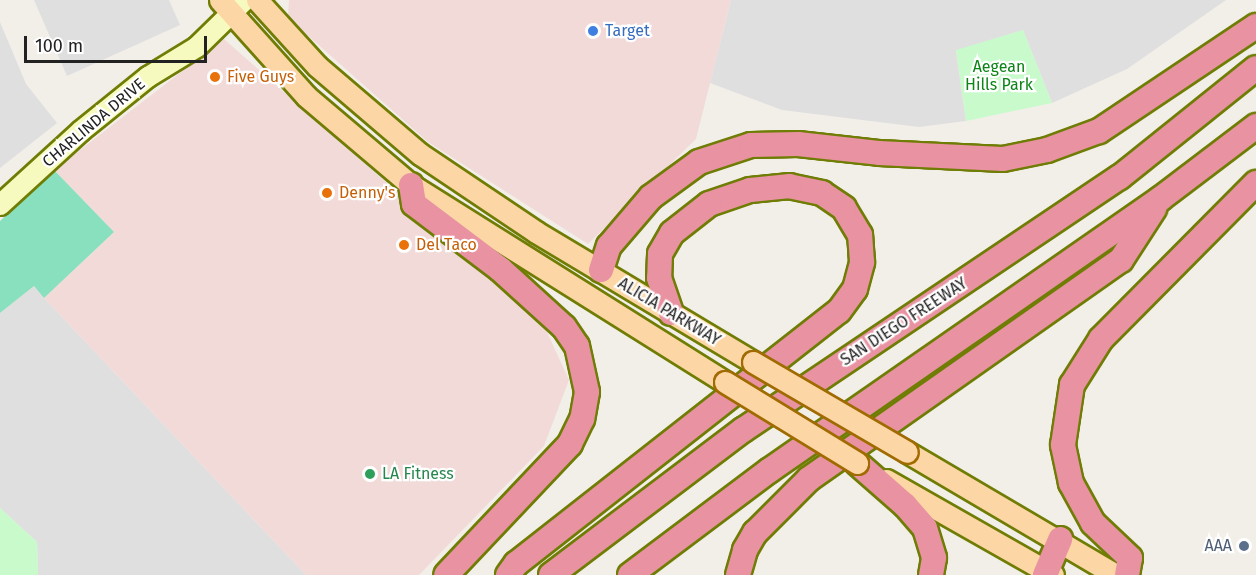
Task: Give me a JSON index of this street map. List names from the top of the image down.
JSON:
{
  "streets": {
    "highway": ["SAN DIEGO FREEWAY"],
    "main road": ["ALICIA PARKWAY"],
    "street": ["CHARLINDA DRIVE"]
  },
  "crossings": [
    ["CHARLINDA DRIVE", "ALICIA PARKWAY"]
  ],
  "parks": ["Aegean Hills Park"],
  "places": [
    "Target",
    "Five Guys",
    "Denny's",
    "Del Taco",
    "LA Fitness",
    "AAA"
  ],
  "scale_bar": "100 m"
}
